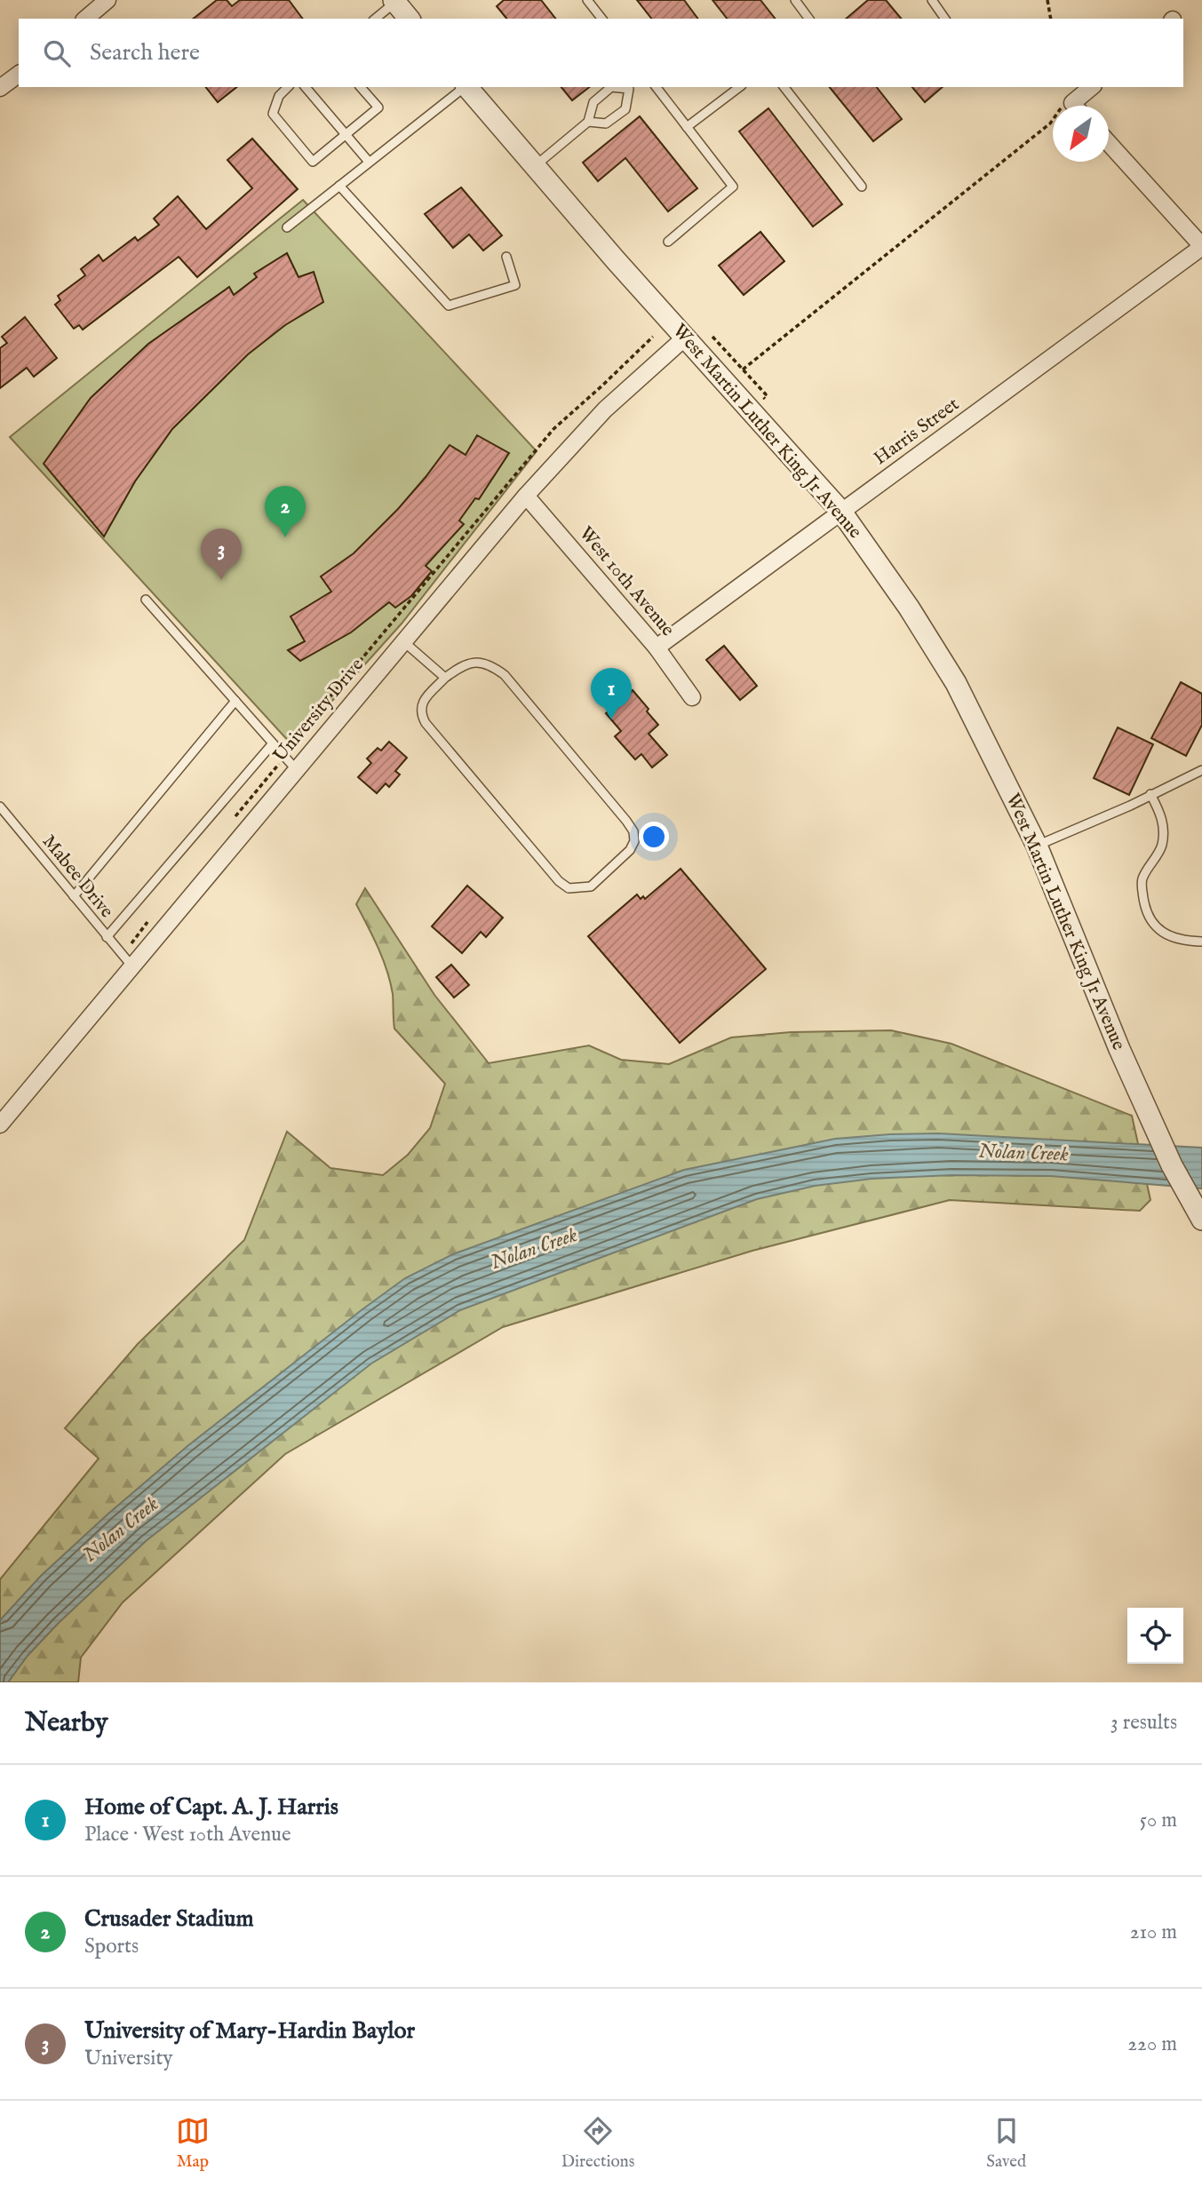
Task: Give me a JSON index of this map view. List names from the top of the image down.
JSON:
{
  "streets": {
    "street": [
      "West Martin Luther King Jr Avenue",
      "Harris Street",
      "West 10th Avenue",
      "University Drive"
    ],
    "lane": ["Mabee Drive"]
  },
  "crossings": [
    ["West Martin Luther King Jr Avenue", "Harris Street"],
    ["West Martin Luther King Jr Avenue", "University Drive"],
    ["Harris Street", "West 10th Avenue"],
    ["West 10th Avenue", "University Drive"],
    ["University Drive", "Mabee Drive"]
  ],
  "water": ["Nolan Creek"],
  "north": "bottom left",
  "page": {
    "search": "Search here",
    "pins": ["2", "3", "1"],
    "heading": ["Nearby", "3 results"],
    "list": [
      {
        "mark": "1",
        "name": "Home of Capt. A. J. Harris",
        "note": "Place · West 10th Avenue",
        "value": "50 m"
      },
      {
        "mark": "2",
        "name": "Crusader Stadium",
        "note": "Sports",
        "value": "210 m"
      },
      {
        "mark": "3",
        "name": "University of Mary-Hardin Baylor",
        "note": "University",
        "value": "220 m"
      }
    ],
    "nav": ["Map", "Directions", "Saved"]
  }
}
